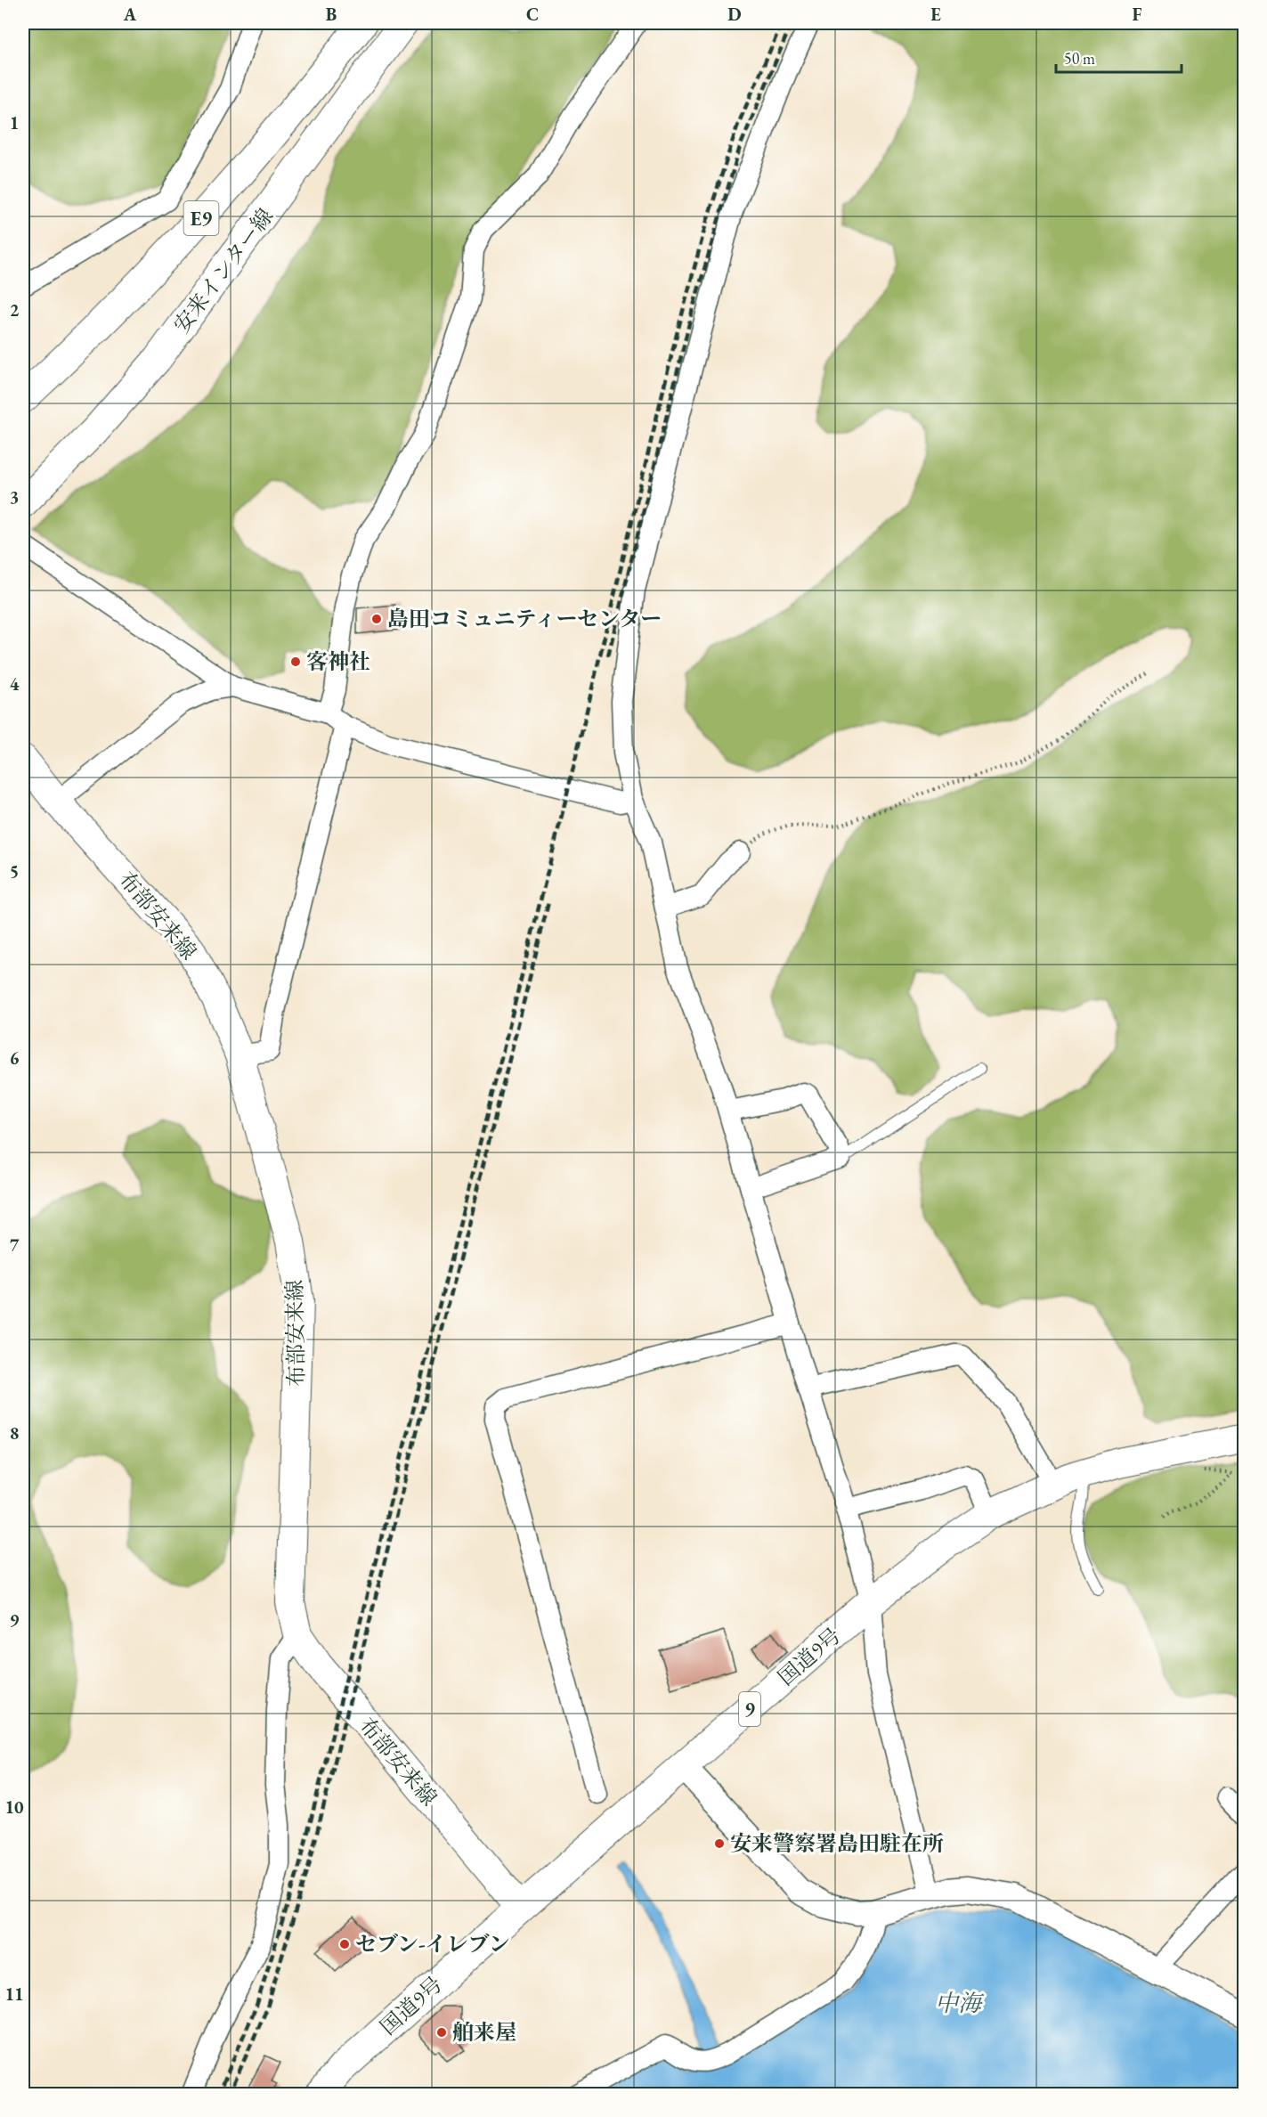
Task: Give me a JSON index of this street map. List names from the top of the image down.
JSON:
{
  "streets": {
    "highway": ["E9", "国道9号", "9"],
    "main road": ["安来インター線", "布部安来線"]
  },
  "crossings": [
    ["布部安来線", "国道9号"]
  ],
  "water": ["中海"],
  "places": [
    "島田コミュニティーセンター",
    "客神社",
    "安来警察署島田駐在所",
    "セブン-イレブン",
    "舶来屋"
  ],
  "scale_bar": "50 m",
  "grid": {
    "columns": [
      "A",
      "B",
      "C",
      "D",
      "E",
      "F"
    ],
    "rows": [
      "1",
      "2",
      "3",
      "4",
      "5",
      "6",
      "7",
      "8",
      "9",
      "10",
      "11"
    ]
  }
}
